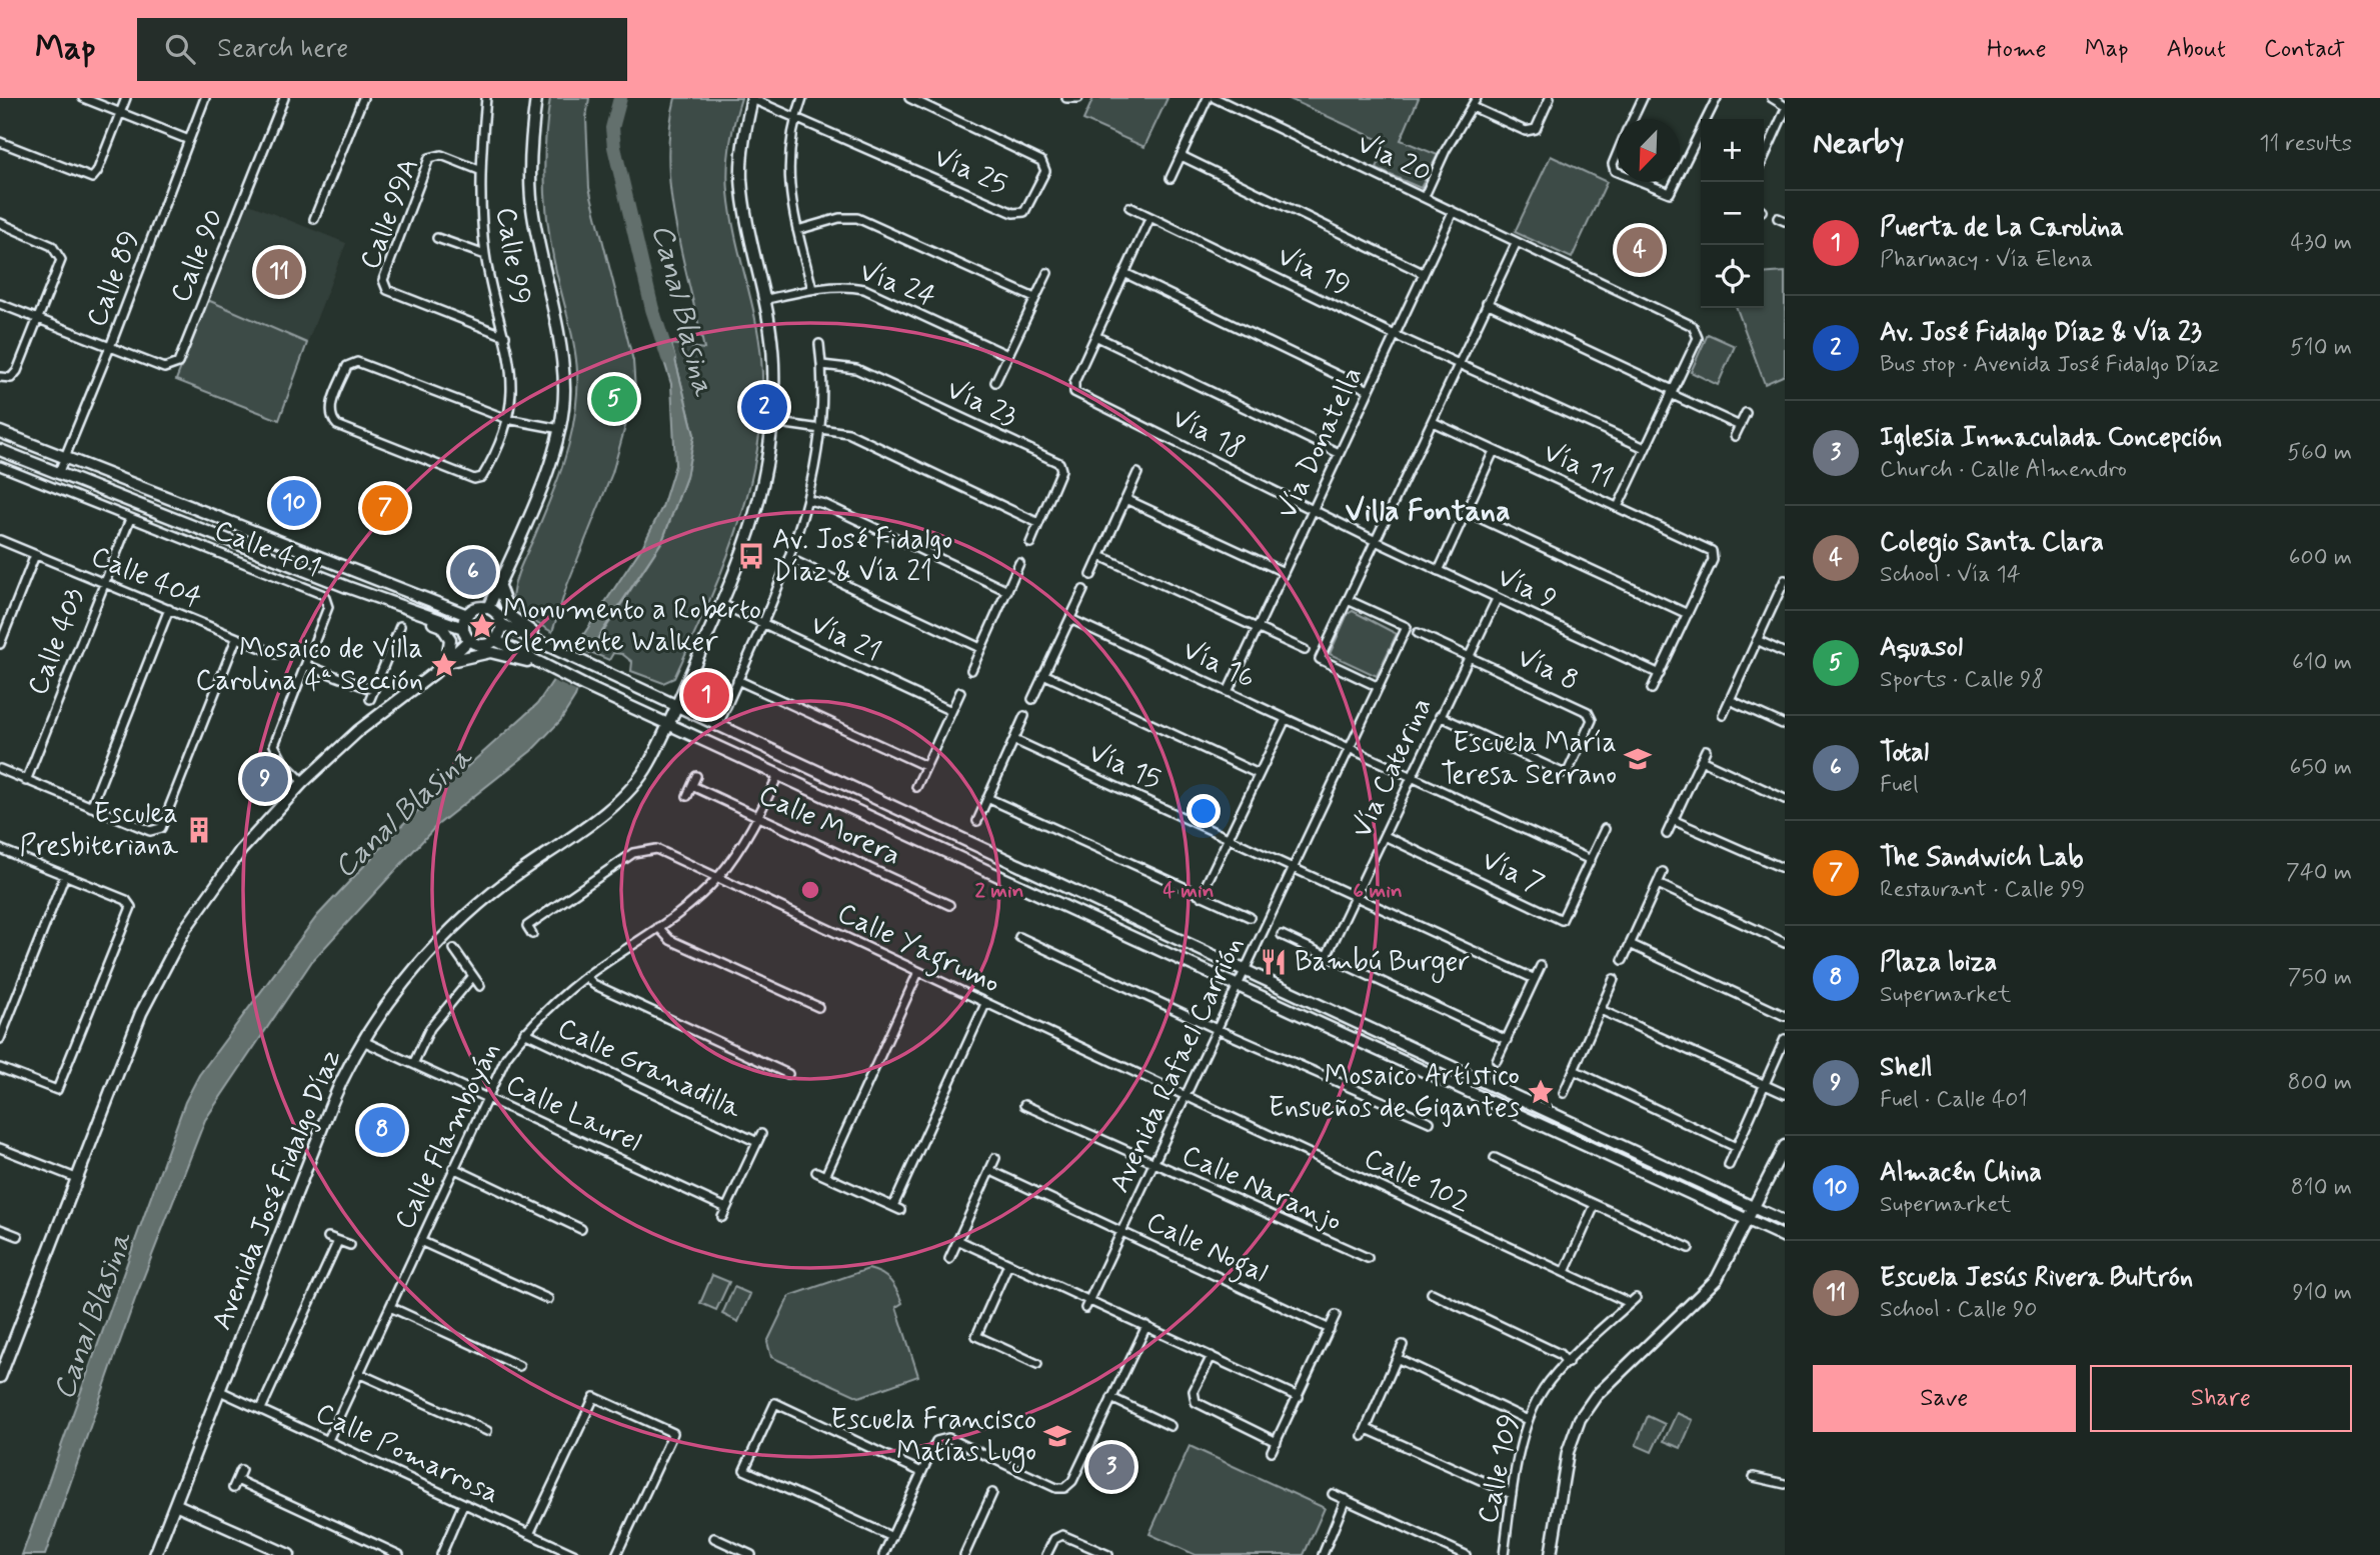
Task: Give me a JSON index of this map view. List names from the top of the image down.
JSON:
{
  "streets": {
    "main road": ["Avenida José Fidalgo Díaz"],
    "street": [
      "Vía 20",
      "Vía 25",
      "Calle 99A",
      "Calle 90",
      "Calle 99",
      "Vía 19",
      "Calle 89",
      "Vía 24",
      "Vía 23",
      "Vía 18",
      "Vía Donatella",
      "Vía 11",
      "Calle 401",
      "Calle 404",
      "Vía 9",
      "Vía 21",
      "Calle 403",
      "Vía 16",
      "Vía 8",
      "Vía 15",
      "Vía Caterina",
      "Calle Morera",
      "Vía 7",
      "Calle Yagrumo",
      "Avenida Rafael Carrión",
      "Calle Granadilla",
      "Calle Laurel",
      "Calle Flamboyán",
      "Calle 102",
      "Calle Naranjo",
      "Calle Nogal",
      "Calle Pomarrosa",
      "Calle 109"
    ]
  },
  "crossings": [
    ["Vía 20", "Vía Donatella"],
    ["Vía 25", "Avenida José Fidalgo Díaz"],
    ["Calle 99A", "Calle 99"],
    ["Calle 90", "Calle 89"],
    ["Vía 19", "Vía Donatella"],
    ["Vía 24", "Avenida José Fidalgo Díaz"],
    ["Vía 18", "Vía Donatella"],
    ["Vía 18", "Vía 9"],
    ["Vía Donatella", "Vía 16"],
    ["Calle 401", "Calle 403"],
    ["Calle 404", "Calle 403"],
    ["Vía 9", "Vía Caterina"],
    ["Vía 21", "Avenida José Fidalgo Díaz"],
    ["Vía 16", "Vía 7"],
    ["Vía 16", "Avenida Rafael Carrión"],
    ["Vía 8", "Vía Caterina"],
    ["Vía 15", "Vía Caterina"],
    ["Vía 15", "Avenida Rafael Carrión"],
    ["Vía Caterina", "Vía 7"],
    ["Calle Morera", "Calle Flamboyán"],
    ["Vía 7", "Avenida Rafael Carrión"],
    ["Calle Yagrumo", "Avenida Rafael Carrión"],
    ["Calle Yagrumo", "Calle Flamboyán"],
    ["Calle Yagrumo", "Calle 102"],
    ["Avenida Rafael Carrión", "Calle 102"],
    ["Avenida Rafael Carrión", "Calle Naranjo"],
    ["Avenida Rafael Carrión", "Calle Nogal"],
    ["Calle Granadilla", "Calle Flamboyán"],
    ["Calle Laurel", "Calle Flamboyán"],
    ["Calle Laurel", "Avenida José Fidalgo Díaz"],
    ["Calle Flamboyán", "Calle Pomarrosa"],
    ["Calle 102", "Calle 109"],
    ["Avenida José Fidalgo Díaz", "Calle Pomarrosa"]
  ],
  "districts": ["Villa Fontana"],
  "water": ["Canal Blasina"],
  "places": {
    "bus stop": ["Av. José Fidalgo Díaz & Vía 21"],
    "place": ["Monumento a Roberto Clemente Walker", "Mosaico de Villa Carolina 4ª Sección", "Mosaico Artístico Ensueños de Gigantes"],
    "school or university": ["Escuela María Teresa Serrano", "Escuela Francisco Matías Lugo"],
    "building": ["Esculea Presbiteriana"],
    "restaurant": ["Bambú Burger"]
  },
  "north": "bottom left",
  "page": {
    "header": "Map",
    "search": "Search here",
    "nav": [
      "Home",
      "Map",
      "About",
      "Contact"
    ],
    "heading": ["Nearby", "11 results"],
    "map_buttons": ["+", "−"],
    "list": [
      {
        "mark": "1",
        "name": "Puerta de La Carolina",
        "note": "Pharmacy · Vía Elena",
        "value": "430 m"
      },
      {
        "mark": "2",
        "name": "Av. José Fidalgo Díaz & Vía 23",
        "note": "Bus stop · Avenida José Fidalgo Díaz",
        "value": "510 m"
      },
      {
        "mark": "3",
        "name": "Iglesia Inmaculada Concepción",
        "note": "Church · Calle Almendro",
        "value": "560 m"
      },
      {
        "mark": "4",
        "name": "Colegio Santa Clara",
        "note": "School · Vía 14",
        "value": "600 m"
      },
      {
        "mark": "5",
        "name": "Aquasol",
        "note": "Sports · Calle 98",
        "value": "610 m"
      },
      {
        "mark": "6",
        "name": "Total",
        "note": "Fuel",
        "value": "650 m"
      },
      {
        "mark": "7",
        "name": "The Sandwich Lab",
        "note": "Restaurant · Calle 99",
        "value": "740 m"
      },
      {
        "mark": "8",
        "name": "Plaza loiza",
        "note": "Supermarket",
        "value": "750 m"
      },
      {
        "mark": "9",
        "name": "Shell",
        "note": "Fuel · Calle 401",
        "value": "800 m"
      },
      {
        "mark": "10",
        "name": "Almacén China",
        "note": "Supermarket",
        "value": "810 m"
      },
      {
        "mark": "11",
        "name": "Escuela Jesús Rivera Bultrón",
        "note": "School · Calle 90",
        "value": "910 m"
      }
    ],
    "pins": [
      "4",
      "11",
      "5",
      "2",
      "10",
      "7",
      "6",
      "1",
      "9",
      "8",
      "3"
    ],
    "buttons": ["Save", "Share"]
  },
  "rings": ["2 min", "4 min", "6 min"]
}
